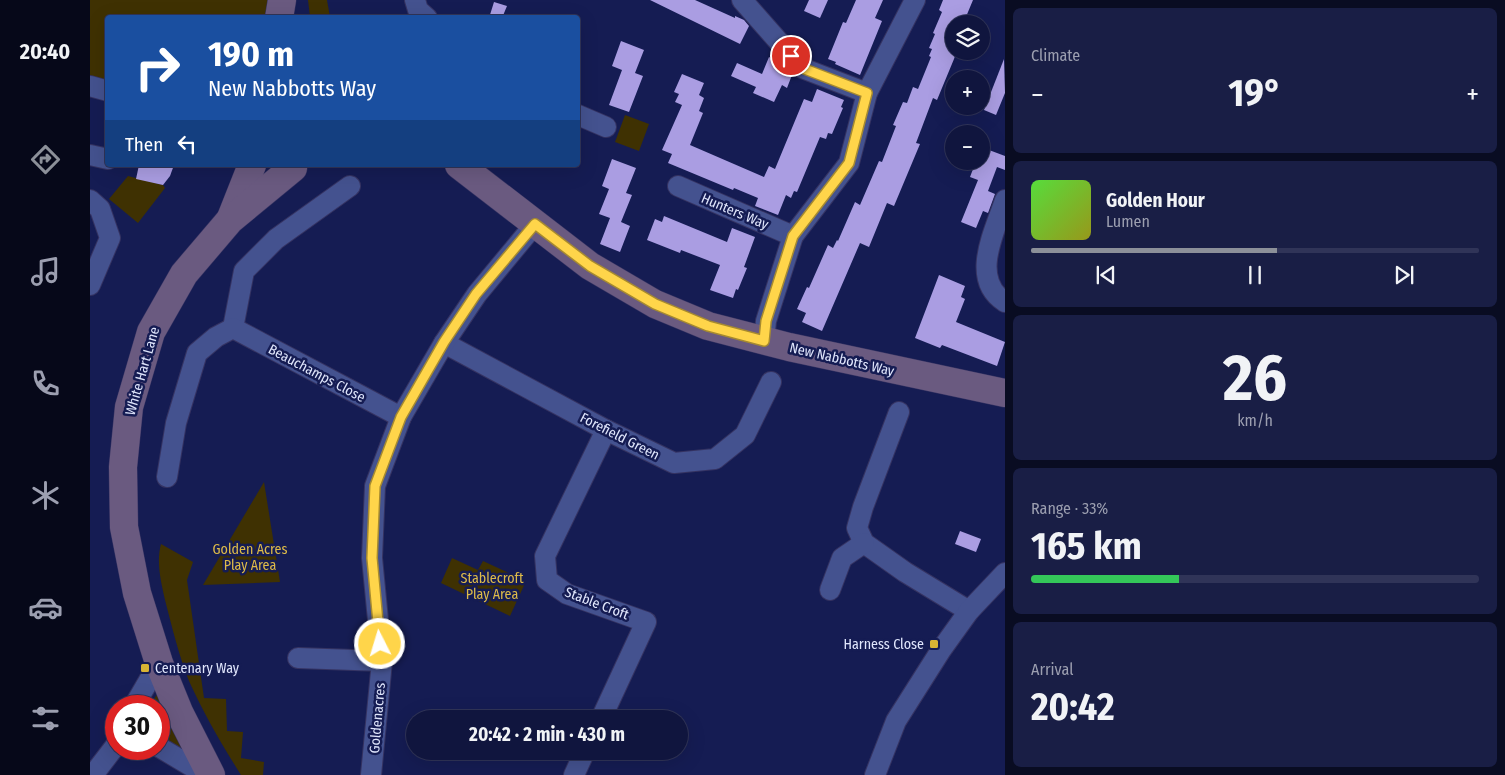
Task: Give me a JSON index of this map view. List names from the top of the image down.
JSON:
{
  "streets": {
    "street": [
      "Hunters Way",
      "New Nabbotts Way",
      "White Hart Lane",
      "Beauchamps Close",
      "Forefield Green",
      "Stable Croft",
      "Goldenacres"
    ]
  },
  "crossings": [
    ["New Nabbotts Way", "Goldenacres"],
    ["Beauchamps Close", "Goldenacres"],
    ["Forefield Green", "Stable Croft"],
    ["Forefield Green", "Goldenacres"]
  ],
  "parks": ["Golden Acres Play Area", "Stablecroft Play Area"],
  "places": {
    "transit": ["Harness Close", "Centenary Way"]
  },
  "page": {
    "tabs": "20:40",
    "tile": [
      "Climate",
      ["26", "km/h"],
      ["Range · 33%", "165 km"],
      ["Arrival", "20:42"]
    ],
    "map_buttons": ["+", "−"],
    "turn": ["190 m", "New Nabbotts Way"],
    "heat": ["−", "19°", "+"],
    "then": "Then",
    "song": ["Golden Hour", "Lumen"],
    "limit": "30",
    "trip": "20:42 · 2 min · 430 m"
  }
}
